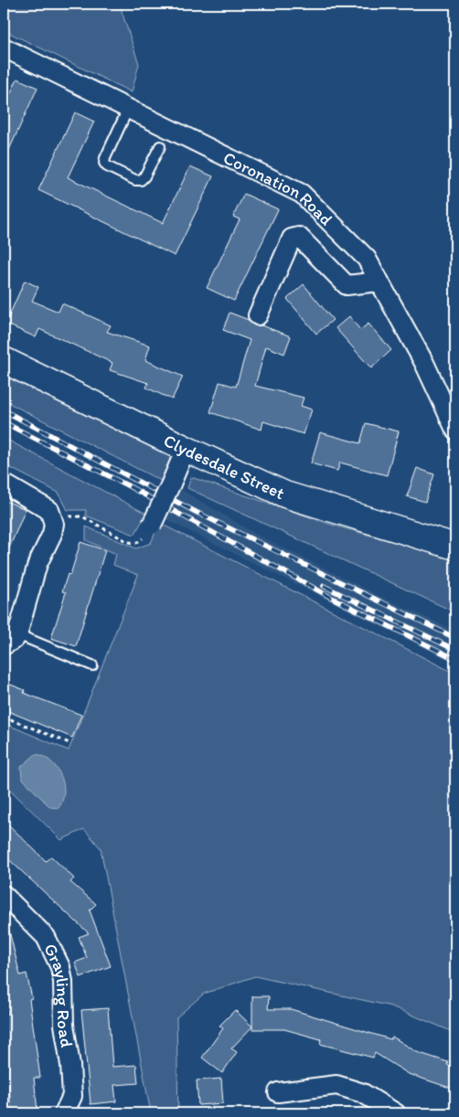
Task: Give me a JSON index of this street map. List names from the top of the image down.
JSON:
{
  "streets": {
    "main road": ["Clydesdale Street"],
    "street": ["Coronation Road", "Grayling Road"]
  }
}
